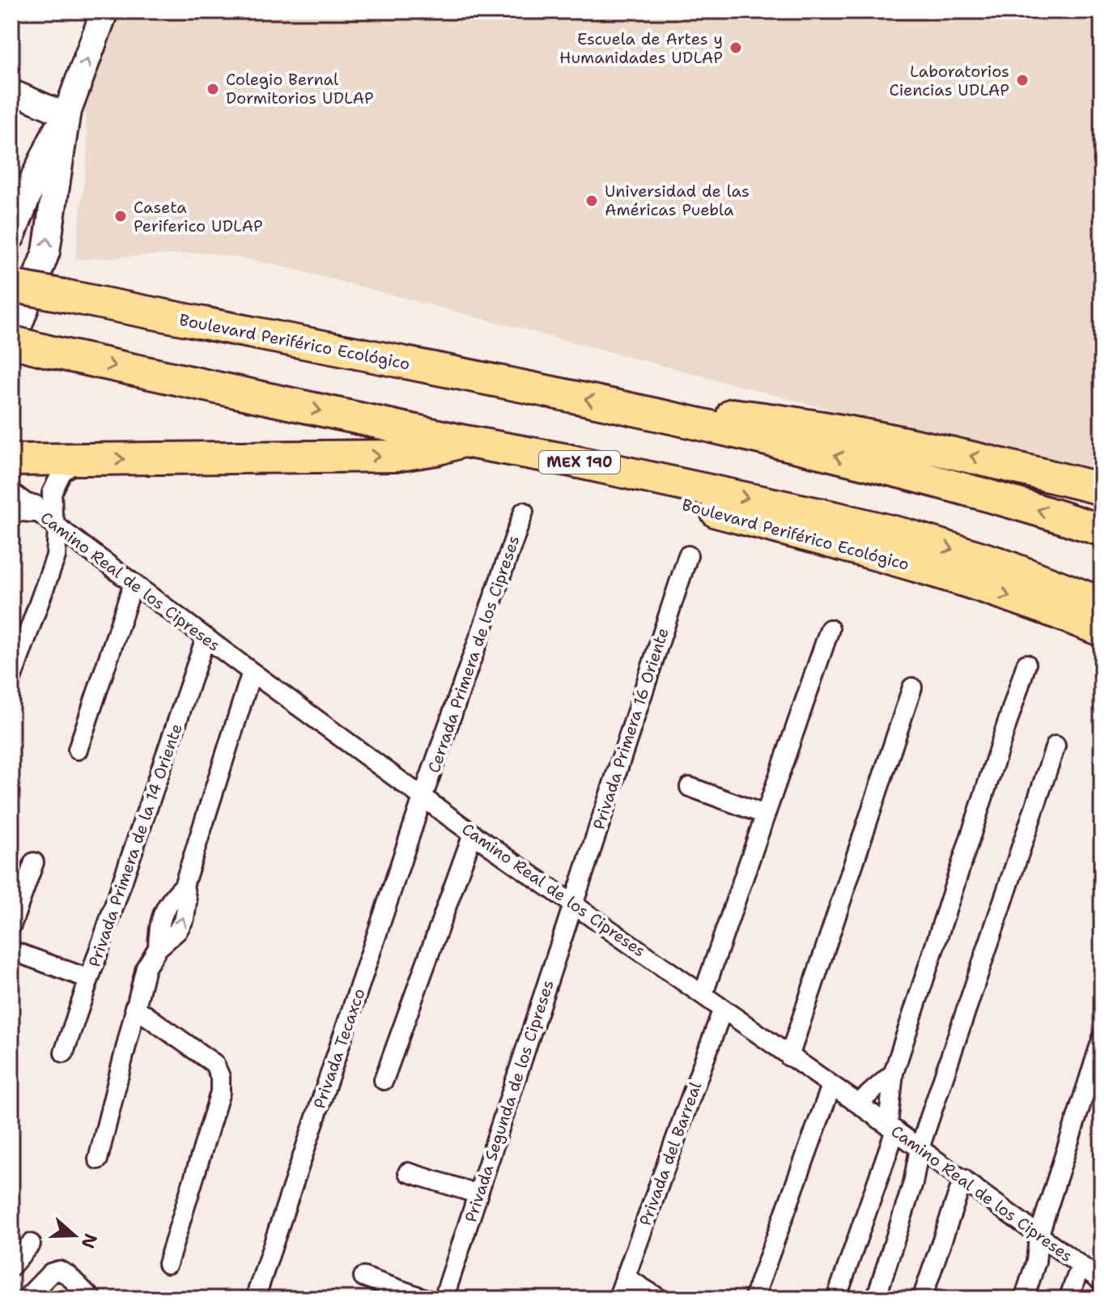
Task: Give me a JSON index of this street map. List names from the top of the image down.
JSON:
{
  "streets": {
    "highway": ["Boulevard Periférico Ecológico", "MEX 190"],
    "street": [
      "Camino Real de los Cipreses",
      "Cerrada Primera de los Cipreses",
      "Privada Primera 16 Oriente",
      "Privada Primera de la 14 Oriente",
      "Privada Tecaxco",
      "Privada Segunda de los Cipreses",
      "Privada del Barreal"
    ]
  },
  "crossings": [
    ["Camino Real de los Cipreses", "Cerrada Primera de los Cipreses"],
    ["Camino Real de los Cipreses", "Privada Primera 16 Oriente"],
    ["Camino Real de los Cipreses", "Privada Primera de la 14 Oriente"],
    ["Camino Real de los Cipreses", "Privada Tecaxco"],
    ["Camino Real de los Cipreses", "Privada Segunda de los Cipreses"],
    ["Camino Real de los Cipreses", "Privada del Barreal"],
    ["Cerrada Primera de los Cipreses", "Privada Tecaxco"],
    ["Privada Primera 16 Oriente", "Privada Segunda de los Cipreses"]
  ],
  "places": [
    "Escuela de Artes y Humanidades UDLAP",
    "Laboratorios Ciencias UDLAP",
    "Colegio Bernal Dormitorios UDLAP",
    "Universidad de las Américas Puebla",
    "Caseta Periferico UDLAP"
  ],
  "north": "right"
}
